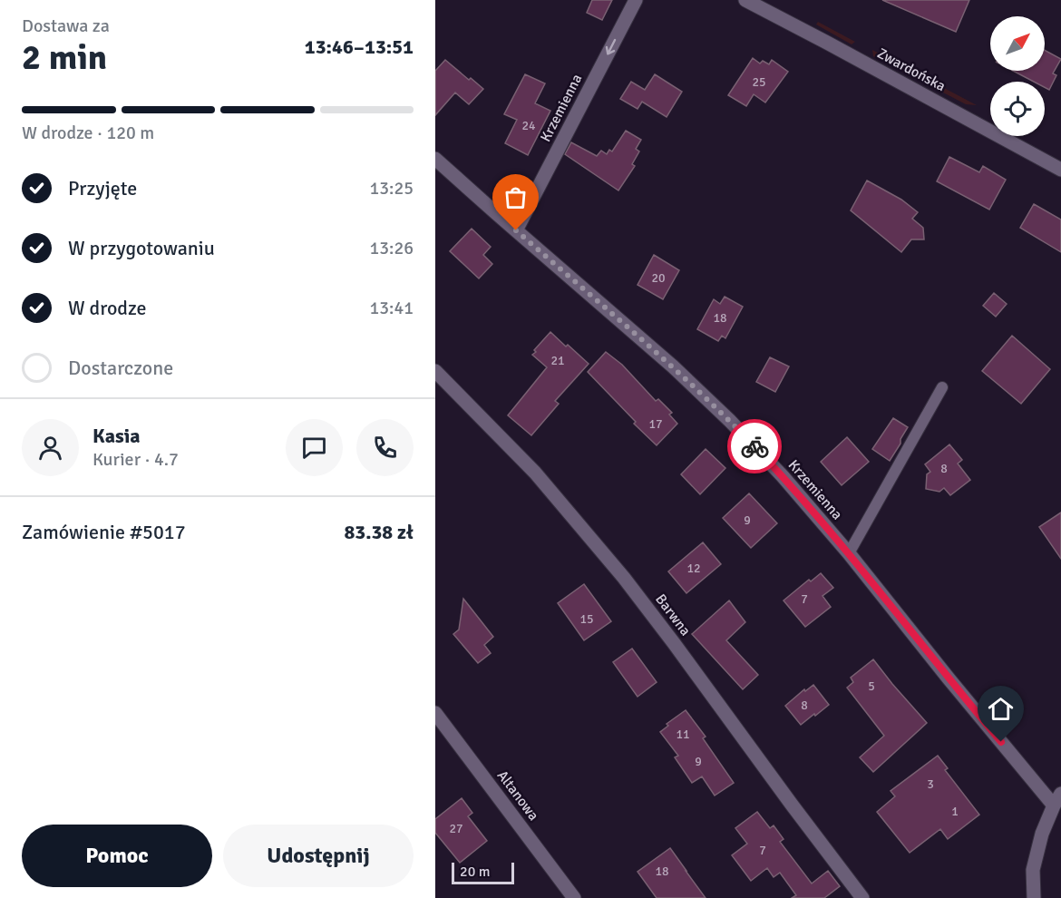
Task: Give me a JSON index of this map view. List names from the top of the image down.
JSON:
{
  "streets": {
    "street": [
      "Zwardońska",
      "Krzemienna",
      "Barwna",
      "Altanowa"
    ]
  },
  "house_numbers": [
    "25",
    "24",
    "20",
    "18",
    "21",
    "17",
    "8",
    "9",
    "12",
    "7",
    "15",
    "5",
    "8",
    "11",
    "9",
    "3",
    "1",
    "27",
    "7",
    "18"
  ],
  "scale_bar": "20 m",
  "north": "top right",
  "page": {
    "heading": ["2 min", "Dostawa za", "13:46–13:51"],
    "panel": [
      "Kasia",
      "Kurier · 4.7",
      "Zamówienie #5017",
      "83.38 zł"
    ],
    "bar": "W drodze · 120 m",
    "list": [
      ["Przyjęte", "13:25"],
      ["W przygotowaniu", "13:26"],
      ["W drodze", "13:41"],
      "Dostarczone"
    ],
    "buttons": ["Pomoc", "Udostępnij"],
    "scale": "20 m"
  }
}
